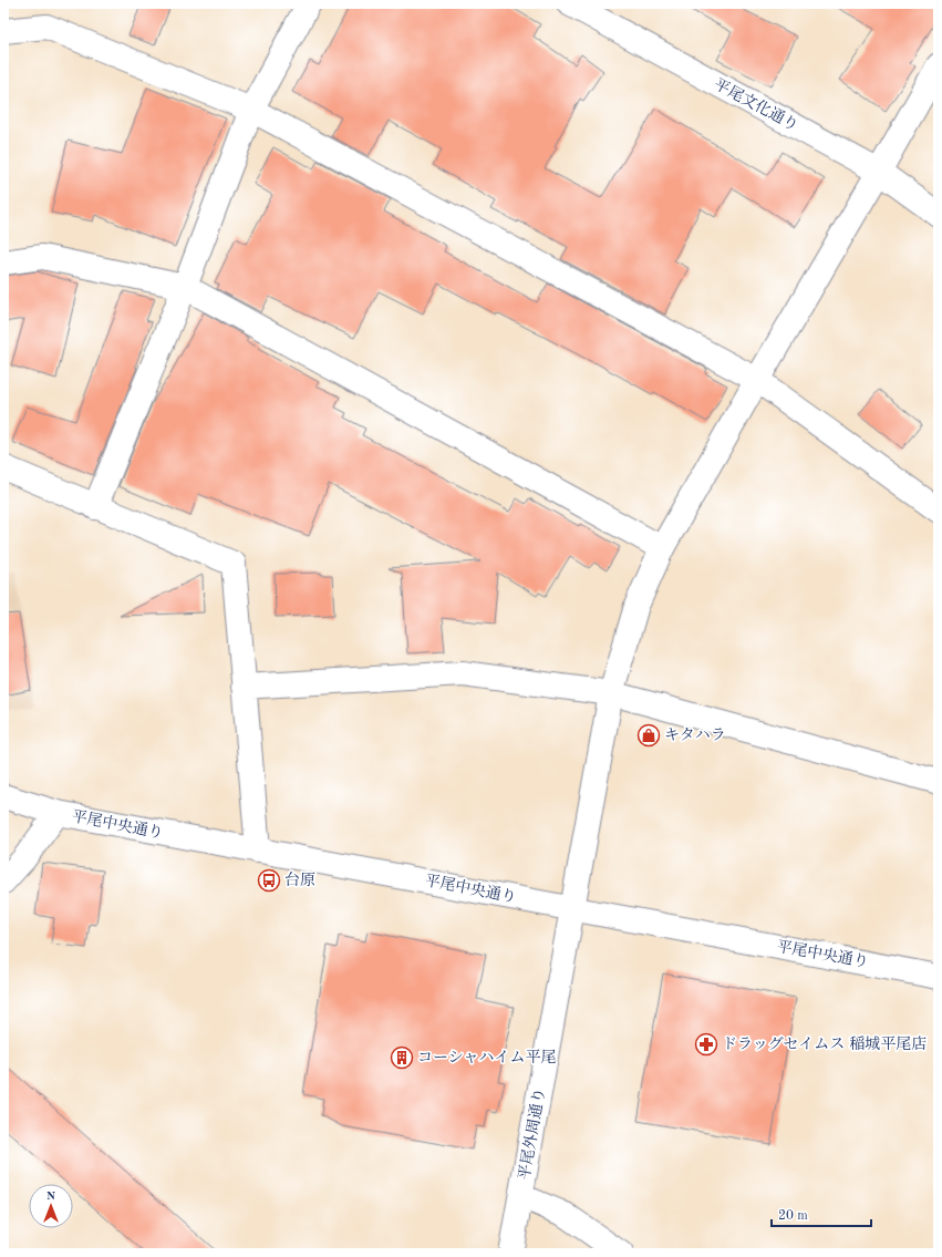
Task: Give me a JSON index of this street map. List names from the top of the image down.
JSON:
{
  "streets": {
    "street": ["平尾文化通り", "平尾中央通り", "平尾外周通り"]
  },
  "crossings": [
    ["平尾文化通り", "平尾外周通り"],
    ["平尾中央通り", "平尾外周通り"]
  ],
  "places": {
    "shop": ["キタハラ"],
    "bus stop": ["台原"],
    "pharmacy": ["ドラッグセイムス 稲城平尾店"],
    "building": ["コーシャハイム平尾"]
  },
  "scale_bar": "20 m",
  "north": "top"
}
